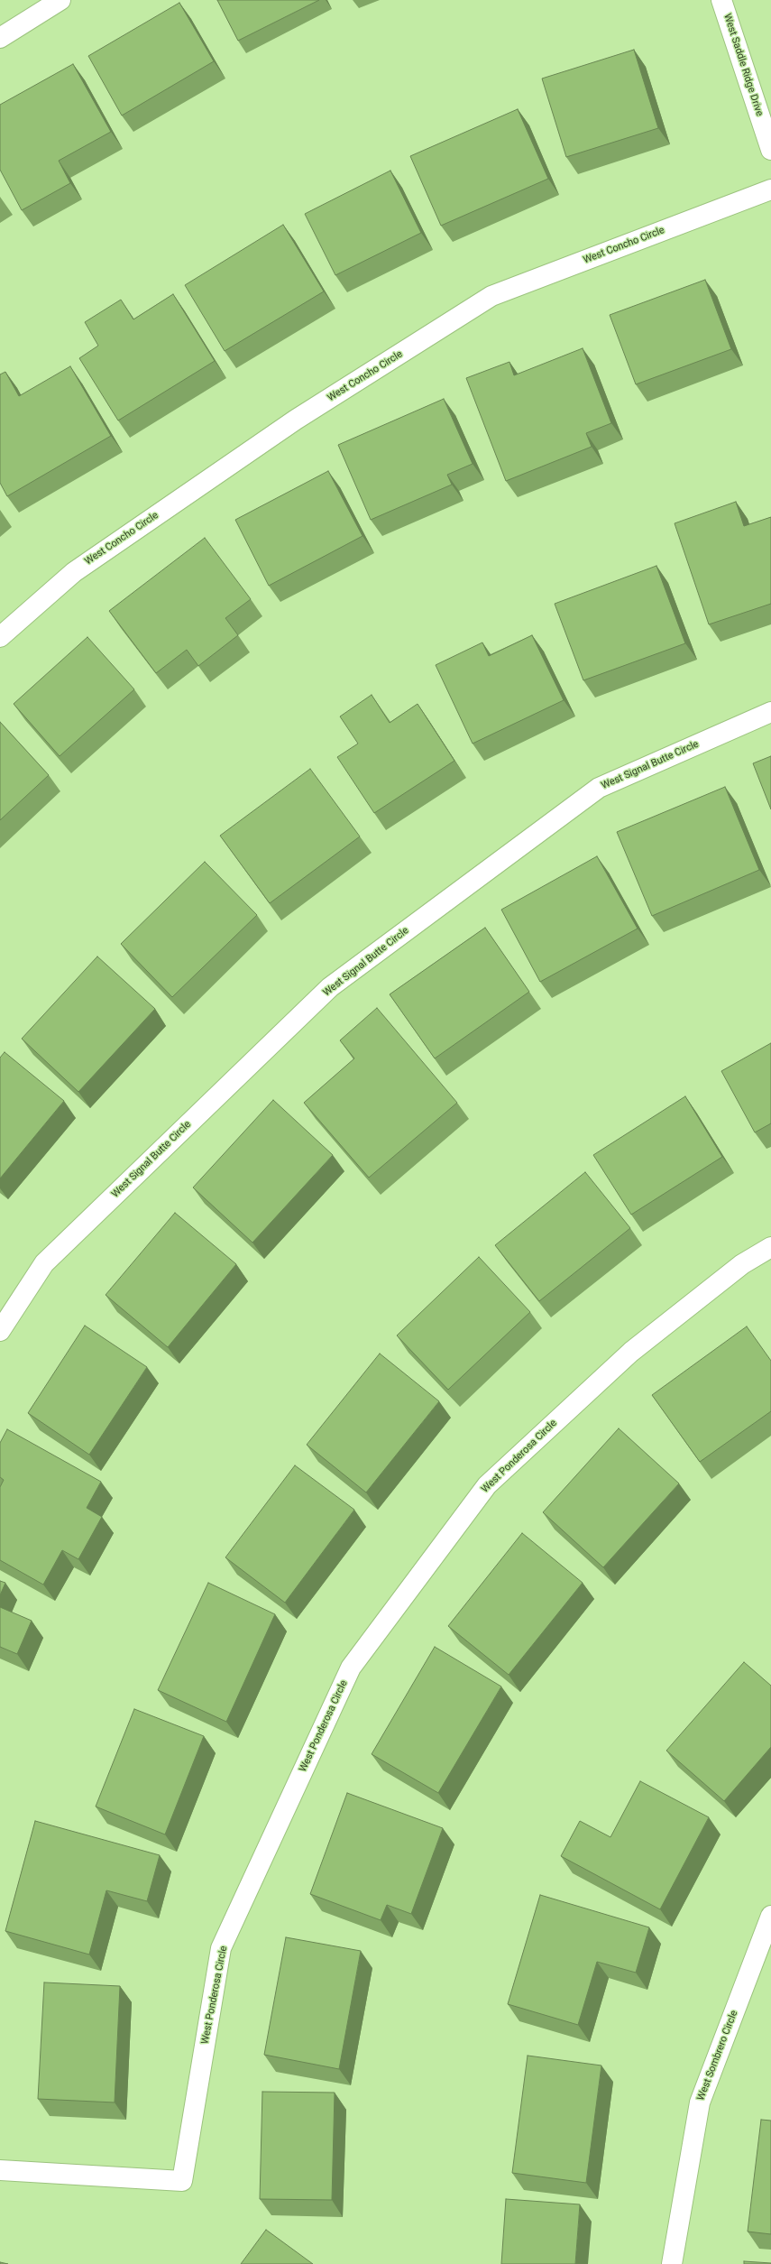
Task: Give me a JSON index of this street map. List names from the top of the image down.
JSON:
{
  "streets": {
    "street": [
      "West Saddle Ridge Drive",
      "West Concho Circle",
      "West Signal Butte Circle",
      "West Ponderosa Circle",
      "West Sombrero Circle"
    ]
  }
}
